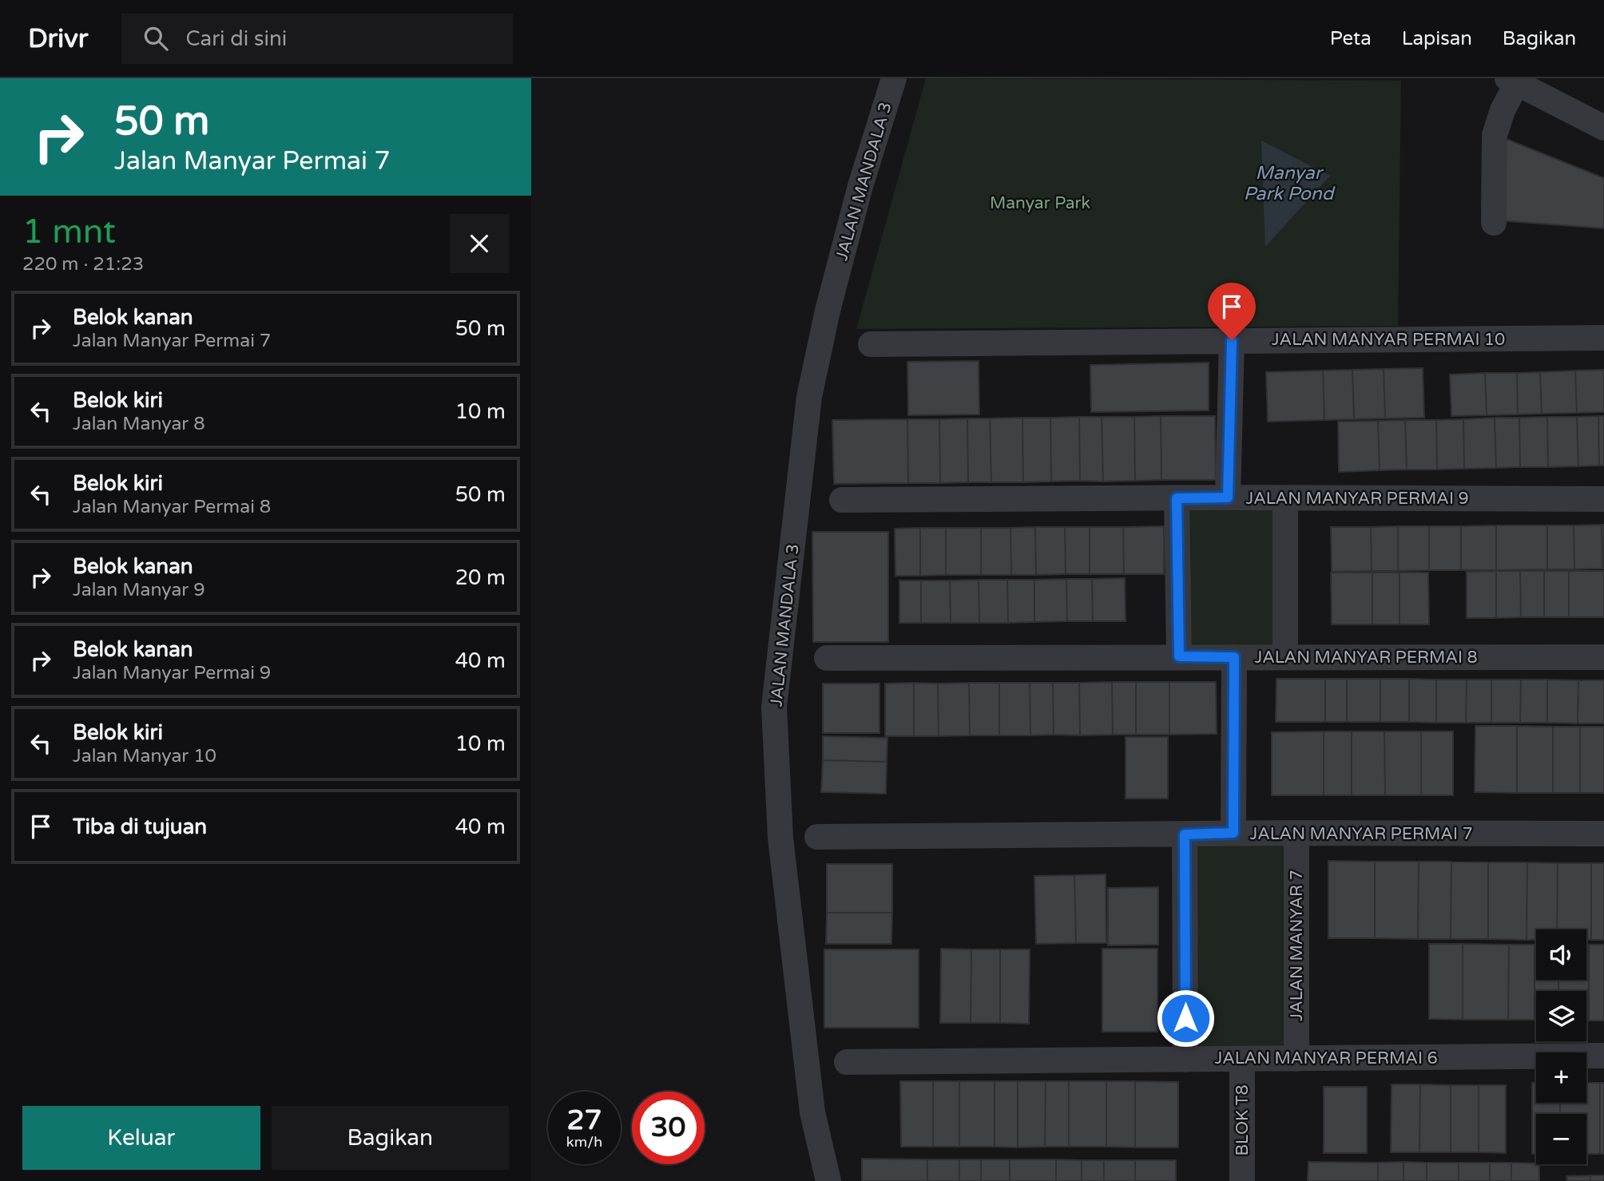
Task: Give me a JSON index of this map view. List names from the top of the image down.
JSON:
{
  "streets": {
    "street": [
      "JALAN MANDALA 3",
      "JALAN MANYAR PERMAI 10",
      "JALAN MANYAR PERMAI 9",
      "JALAN MANYAR PERMAI 8",
      "JALAN MANYAR PERMAI 7",
      "JALAN MANYAR 7",
      "JALAN MANYAR PERMAI 6",
      "BLOK T8"
    ]
  },
  "crossings": [
    ["JALAN MANYAR PERMAI 7", "JALAN MANYAR 7"],
    ["JALAN MANYAR 7", "JALAN MANYAR PERMAI 6"],
    ["JALAN MANYAR PERMAI 6", "BLOK T8"]
  ],
  "water": ["Manyar Park Pond"],
  "parks": ["Manyar Park"],
  "page": {
    "header": "Drivr",
    "search": "Cari di sini",
    "nav": ["Peta", "Lapisan", "Bagikan"],
    "turn": ["50 m", "Jalan Manyar Permai 7"],
    "heading": ["1 mnt", "220 m · 21:23"],
    "list": [
      {
        "name": "Belok kanan",
        "note": "Jalan Manyar Permai 7",
        "value": "50 m"
      },
      {
        "name": "Belok kiri",
        "note": "Jalan Manyar 8",
        "value": "10 m"
      },
      {
        "name": "Belok kiri",
        "note": "Jalan Manyar Permai 8",
        "value": "50 m"
      },
      {
        "name": "Belok kanan",
        "note": "Jalan Manyar 9",
        "value": "20 m"
      },
      {
        "name": "Belok kanan",
        "note": "Jalan Manyar Permai 9",
        "value": "40 m"
      },
      {
        "name": "Belok kiri",
        "note": "Jalan Manyar 10",
        "value": "10 m"
      },
      {
        "name": "Tiba di tujuan",
        "value": "40 m"
      }
    ],
    "map_buttons": ["+", "−"],
    "speed": "27 km/h",
    "limit": "30",
    "buttons": ["Keluar", "Bagikan"]
  }
}
